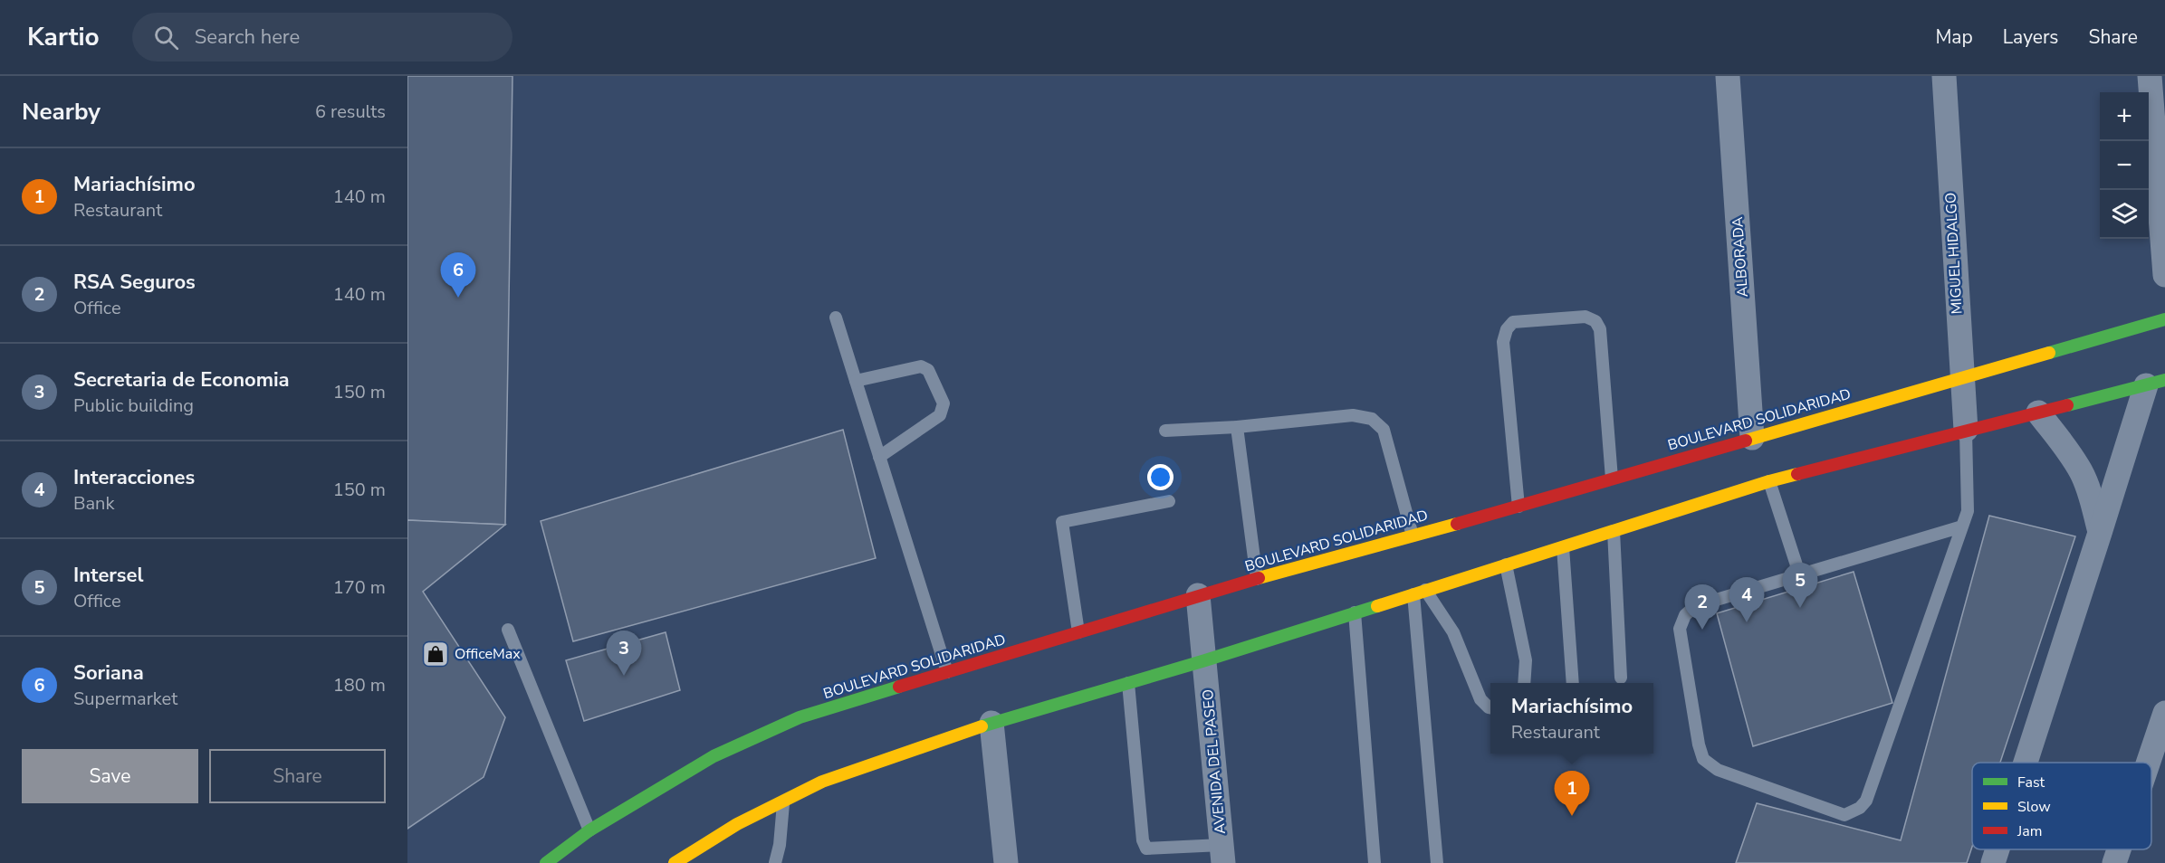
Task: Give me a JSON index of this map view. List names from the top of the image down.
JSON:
{
  "streets": {
    "main road": ["BOULEVARD SOLIDARIDAD"],
    "street": ["MIGUEL HIDALGO", "ALBORADA", "AVENIDA DEL PASEO"]
  },
  "crossings": [
    ["MIGUEL HIDALGO", "BOULEVARD SOLIDARIDAD"],
    ["ALBORADA", "BOULEVARD SOLIDARIDAD"],
    ["BOULEVARD SOLIDARIDAD", "AVENIDA DEL PASEO"]
  ],
  "places": {
    "shop": ["OfficeMax"]
  },
  "legend": ["Fast", "Slow", "Jam"],
  "page": {
    "header": "Kartio",
    "search": "Search here",
    "nav": ["Map", "Layers", "Share"],
    "heading": ["Nearby", "6 results"],
    "map_buttons": ["+", "−"],
    "list": [
      {
        "mark": "1",
        "name": "Mariachísimo",
        "note": "Restaurant",
        "value": "140 m"
      },
      {
        "mark": "2",
        "name": "RSA Seguros",
        "note": "Office",
        "value": "140 m"
      },
      {
        "mark": "3",
        "name": "Secretaria de Economia",
        "note": "Public building",
        "value": "150 m"
      },
      {
        "mark": "4",
        "name": "Interacciones",
        "note": "Bank",
        "value": "150 m"
      },
      {
        "mark": "5",
        "name": "Intersel",
        "note": "Office",
        "value": "170 m"
      },
      {
        "mark": "6",
        "name": "Soriana",
        "note": "Supermarket",
        "value": "180 m"
      }
    ],
    "pins": [
      "6",
      "5",
      "4",
      "2",
      "3",
      "1"
    ],
    "popup": ["Mariachísimo", "Restaurant"],
    "buttons": ["Save", "Share"]
  }
}
